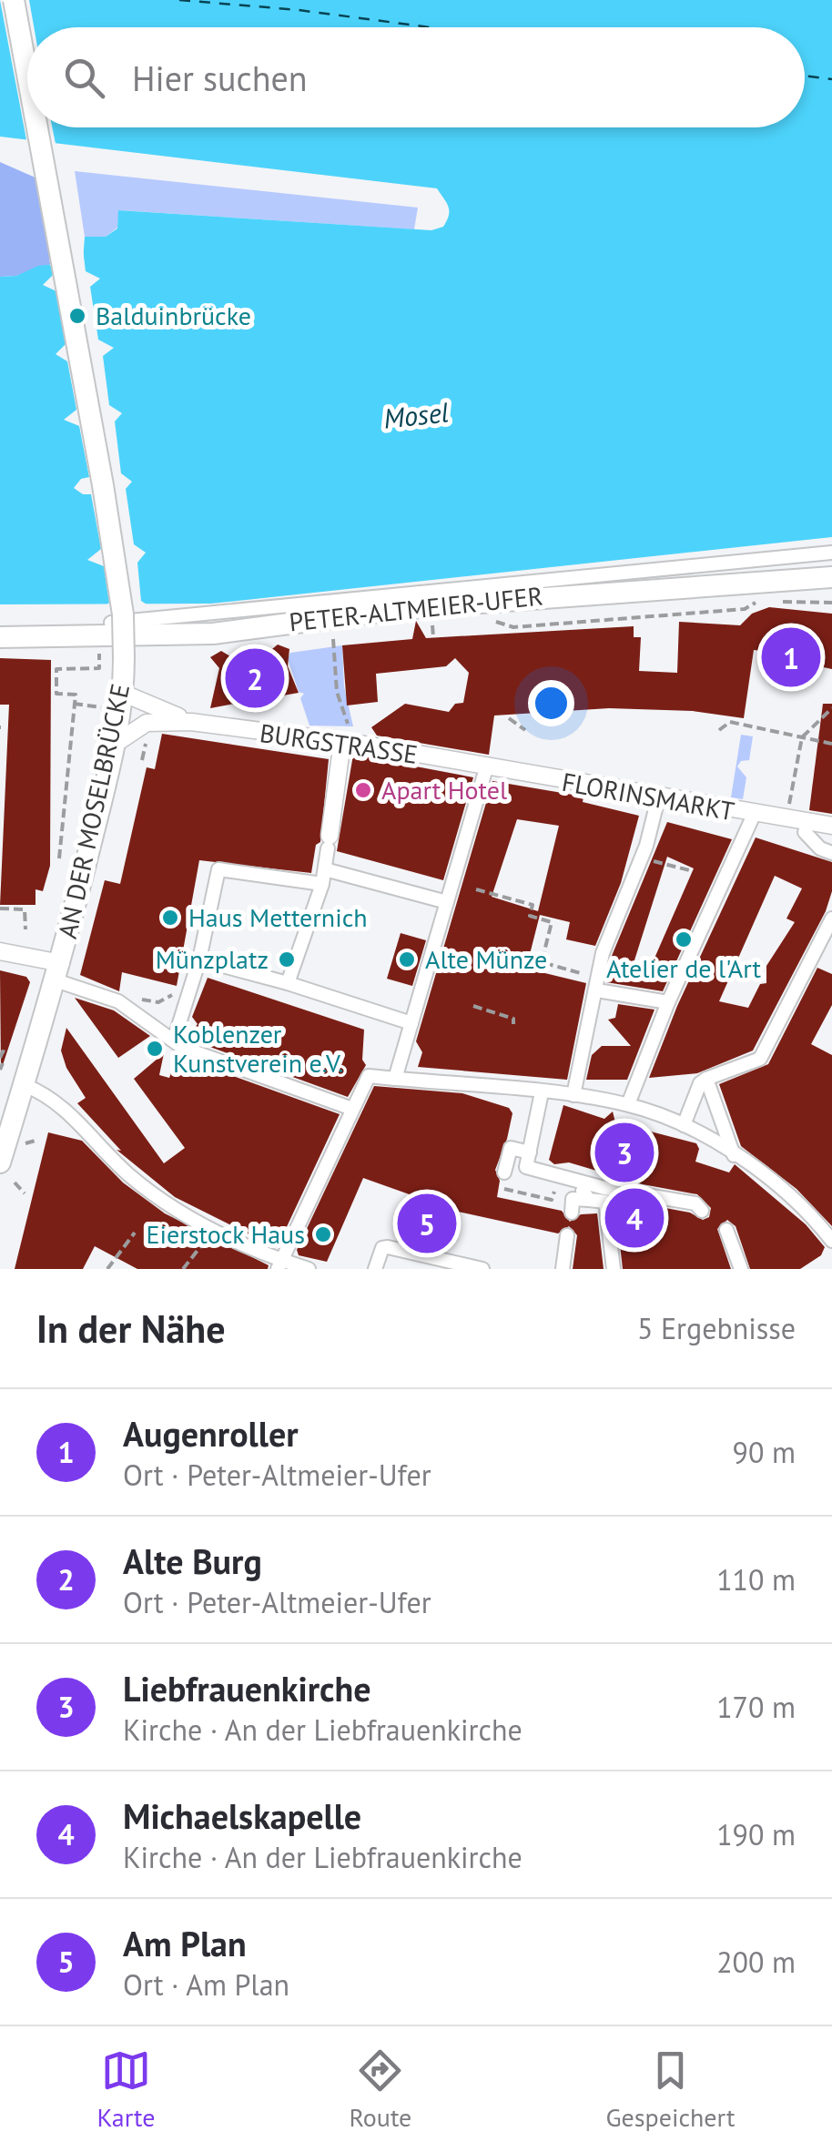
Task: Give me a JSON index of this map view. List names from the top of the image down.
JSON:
{
  "streets": {
    "street": [
      "PETER-ALTMEIER-UFER",
      "BURGSTRASSE",
      "FLORINSMARKT",
      "AN DER MOSELBRÜCKE"
    ]
  },
  "crossings": [
    ["BURGSTRASSE", "FLORINSMARKT"],
    ["BURGSTRASSE", "AN DER MOSELBRÜCKE"]
  ],
  "water": ["Mosel"],
  "places": [
    "Balduinbrücke",
    "Apart Hotel",
    "Haus Metternich",
    "Atelier de l'Art",
    "Münzplatz",
    "Alte Münze",
    "Koblenzer Kunstverein e.V.",
    "Eierstock Haus"
  ],
  "page": {
    "search": "Hier suchen",
    "pins": [
      "1",
      "2",
      "3",
      "4",
      "5"
    ],
    "heading": ["In der Nähe", "5 Ergebnisse"],
    "list": [
      {
        "mark": "1",
        "name": "Augenroller",
        "note": "Ort · Peter-Altmeier-Ufer",
        "value": "90 m"
      },
      {
        "mark": "2",
        "name": "Alte Burg",
        "note": "Ort · Peter-Altmeier-Ufer",
        "value": "110 m"
      },
      {
        "mark": "3",
        "name": "Liebfrauenkirche",
        "note": "Kirche · An der Liebfrauenkirche",
        "value": "170 m"
      },
      {
        "mark": "4",
        "name": "Michaelskapelle",
        "note": "Kirche · An der Liebfrauenkirche",
        "value": "190 m"
      },
      {
        "mark": "5",
        "name": "Am Plan",
        "note": "Ort · Am Plan",
        "value": "200 m"
      }
    ],
    "nav": ["Karte", "Route", "Gespeichert"]
  }
}
